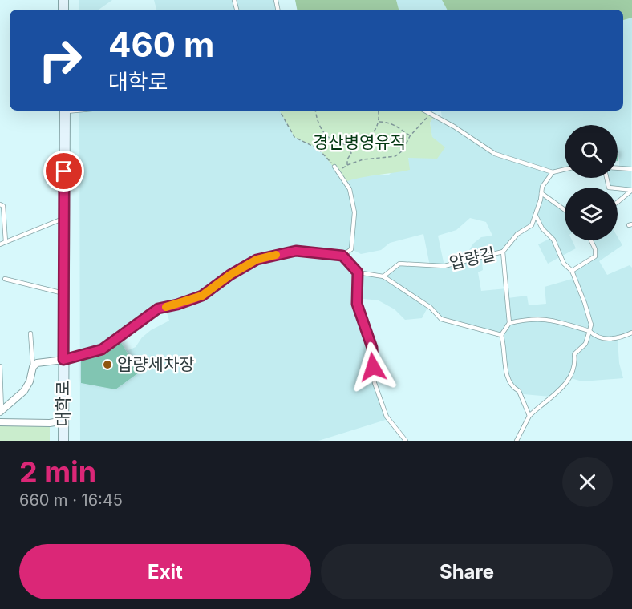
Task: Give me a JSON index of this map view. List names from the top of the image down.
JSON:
{
  "streets": {
    "main road": ["대학로"],
    "lane": ["압량길"]
  },
  "parks": ["경산병영유적"],
  "places": ["압량세차장"],
  "page": {
    "turn": ["460 m", "대학로"],
    "heading": ["2 min", "660 m · 16:45"],
    "buttons": ["Exit", "Share"]
  }
}
